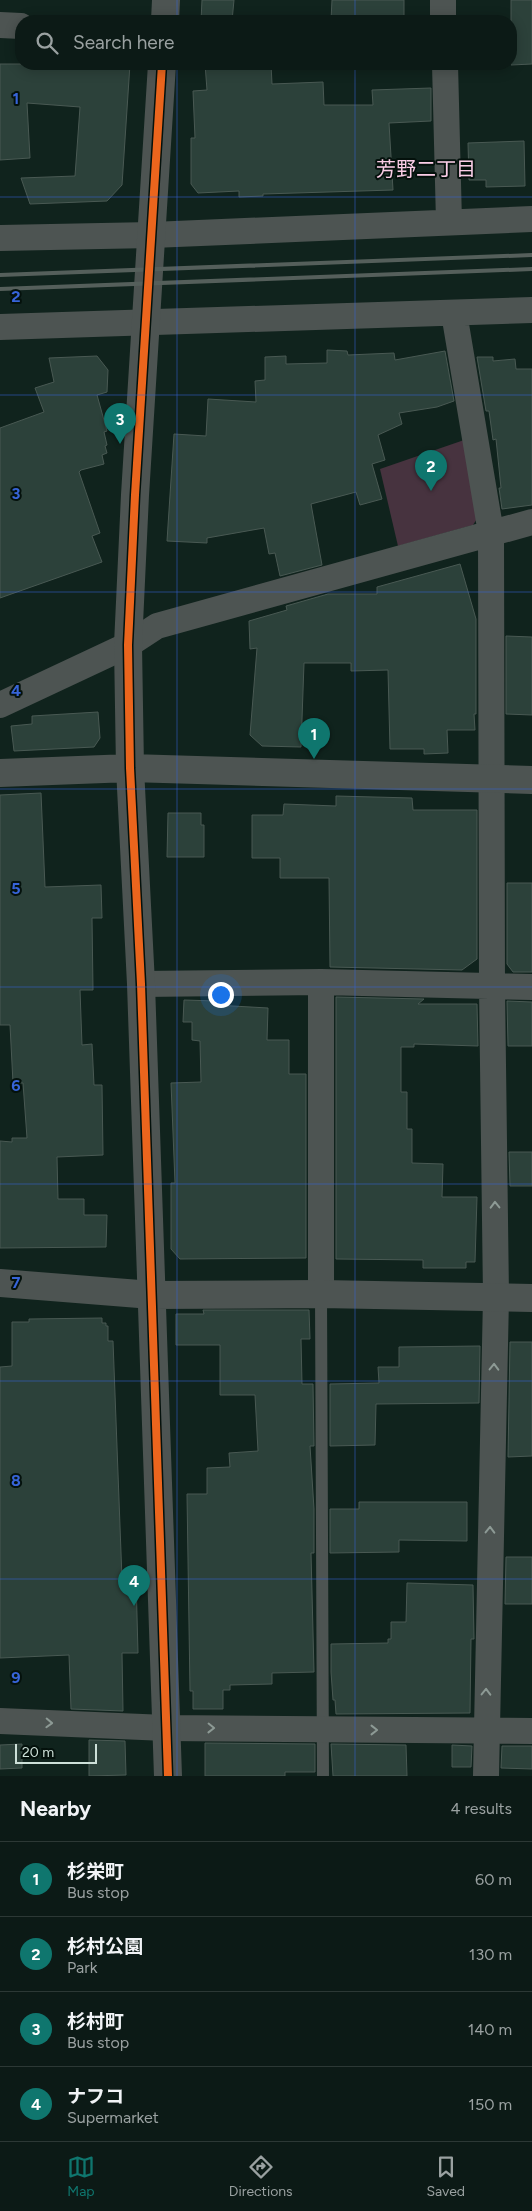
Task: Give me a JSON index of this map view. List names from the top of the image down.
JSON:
{
  "districts": ["芳野二丁目"],
  "scale_bar": "20 m",
  "page": {
    "search": "Search here",
    "pins": [
      "3",
      "2",
      "1",
      "4"
    ],
    "scale": "20 m",
    "heading": ["Nearby", "4 results"],
    "list": [
      {
        "mark": "1",
        "name": "杉栄町",
        "note": "Bus stop",
        "value": "60 m"
      },
      {
        "mark": "2",
        "name": "杉村公園",
        "note": "Park",
        "value": "130 m"
      },
      {
        "mark": "3",
        "name": "杉村町",
        "note": "Bus stop",
        "value": "140 m"
      },
      {
        "mark": "4",
        "name": "ナフコ",
        "note": "Supermarket",
        "value": "150 m"
      }
    ],
    "nav": ["Map", "Directions", "Saved"]
  },
  "grid": {
    "rows": [
      "1",
      "2",
      "3",
      "4",
      "5",
      "6",
      "7",
      "8",
      "9"
    ]
  }
}
